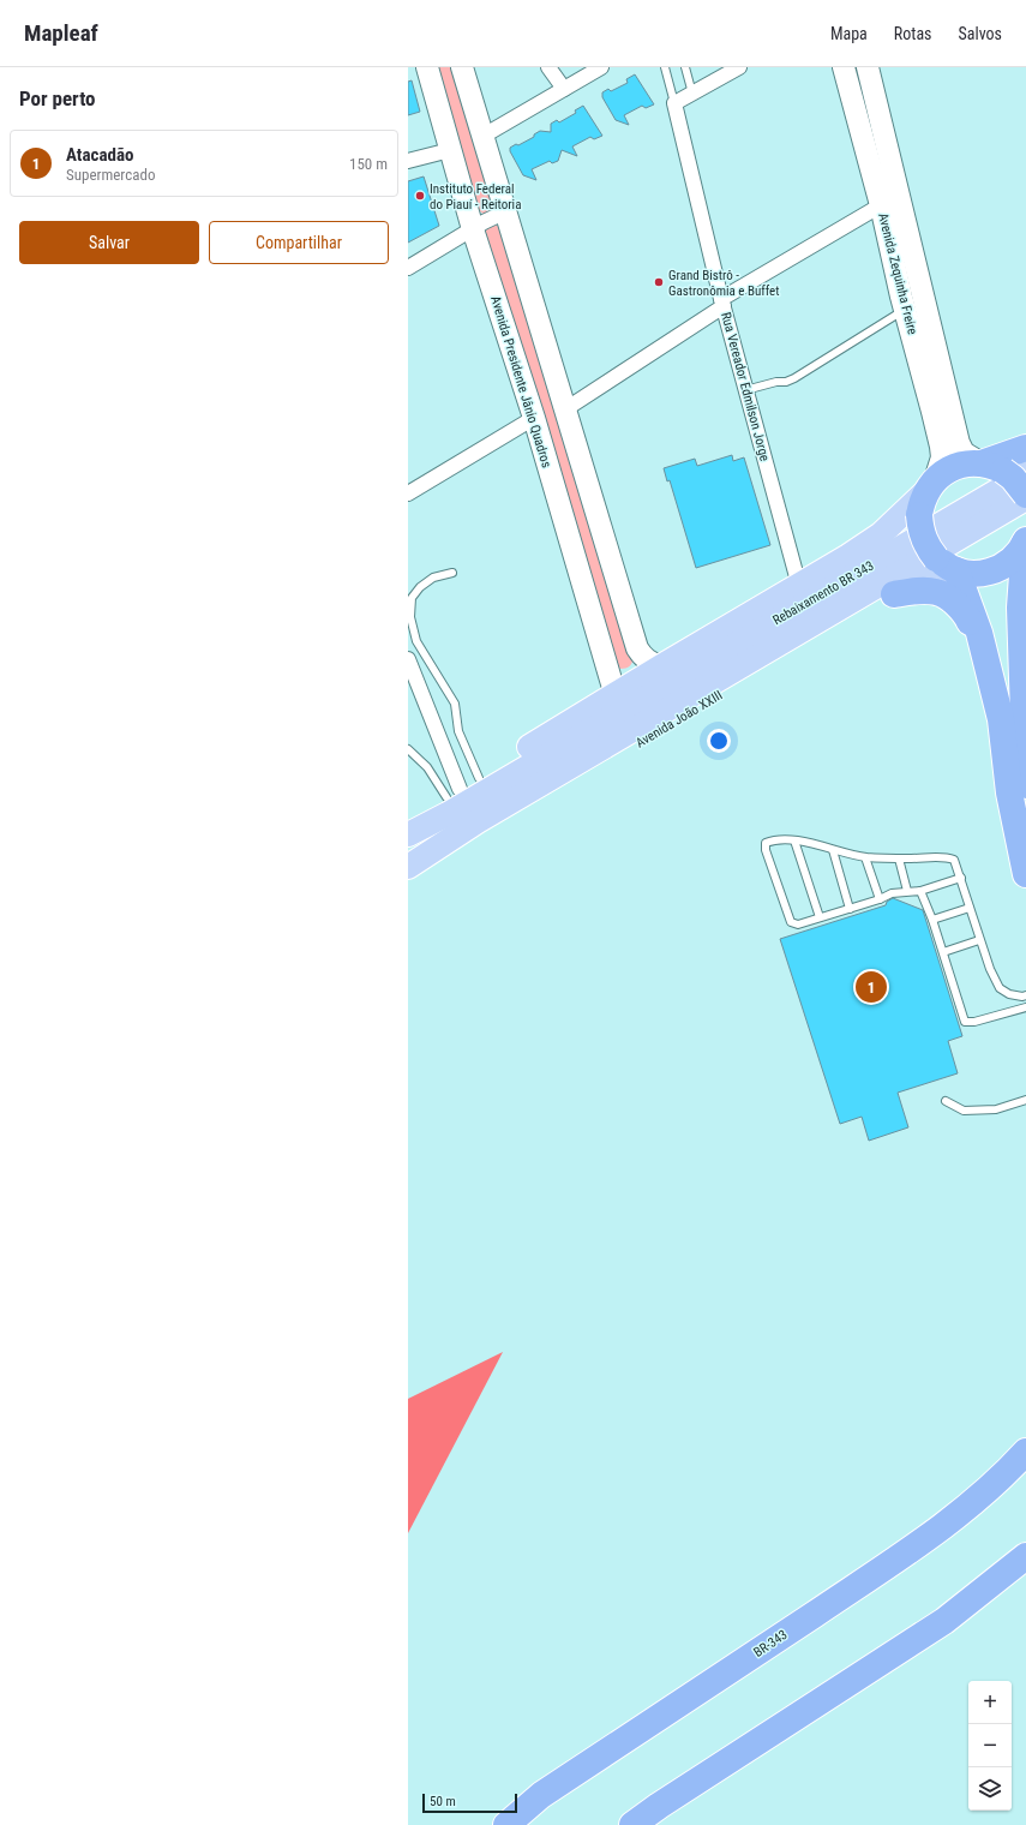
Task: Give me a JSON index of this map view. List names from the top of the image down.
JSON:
{
  "streets": {
    "highway": ["BR-343"],
    "main road": ["Rebaixamento BR 343", "Avenida João XXIII"],
    "street": ["Avenida Zequinha Freire", "Avenida Presidente Jânio Quadros", "Rua Vereador Edmilson Jorge"]
  },
  "crossings": [
    ["Avenida Zequinha Freire", "Rebaixamento BR 343"],
    ["Avenida Presidente Jânio Quadros", "Rebaixamento BR 343"],
    ["Rebaixamento BR 343", "Avenida João XXIII"]
  ],
  "places": ["Instituto Federal do Piauí - Reitoria", "Grand Bistrô - Gastronômia e Buffet"],
  "scale_bar": "50 m",
  "page": {
    "header": "Mapleaf",
    "nav": ["Mapa", "Rotas", "Salvos"],
    "heading": "Por perto",
    "list": [
      {
        "mark": "1",
        "name": "Atacadão",
        "note": "Supermercado",
        "value": "150 m"
      }
    ],
    "buttons": ["Salvar", "Compartilhar"],
    "pins": "1",
    "map_buttons": ["+", "−"],
    "scale": "50 m"
  }
}
